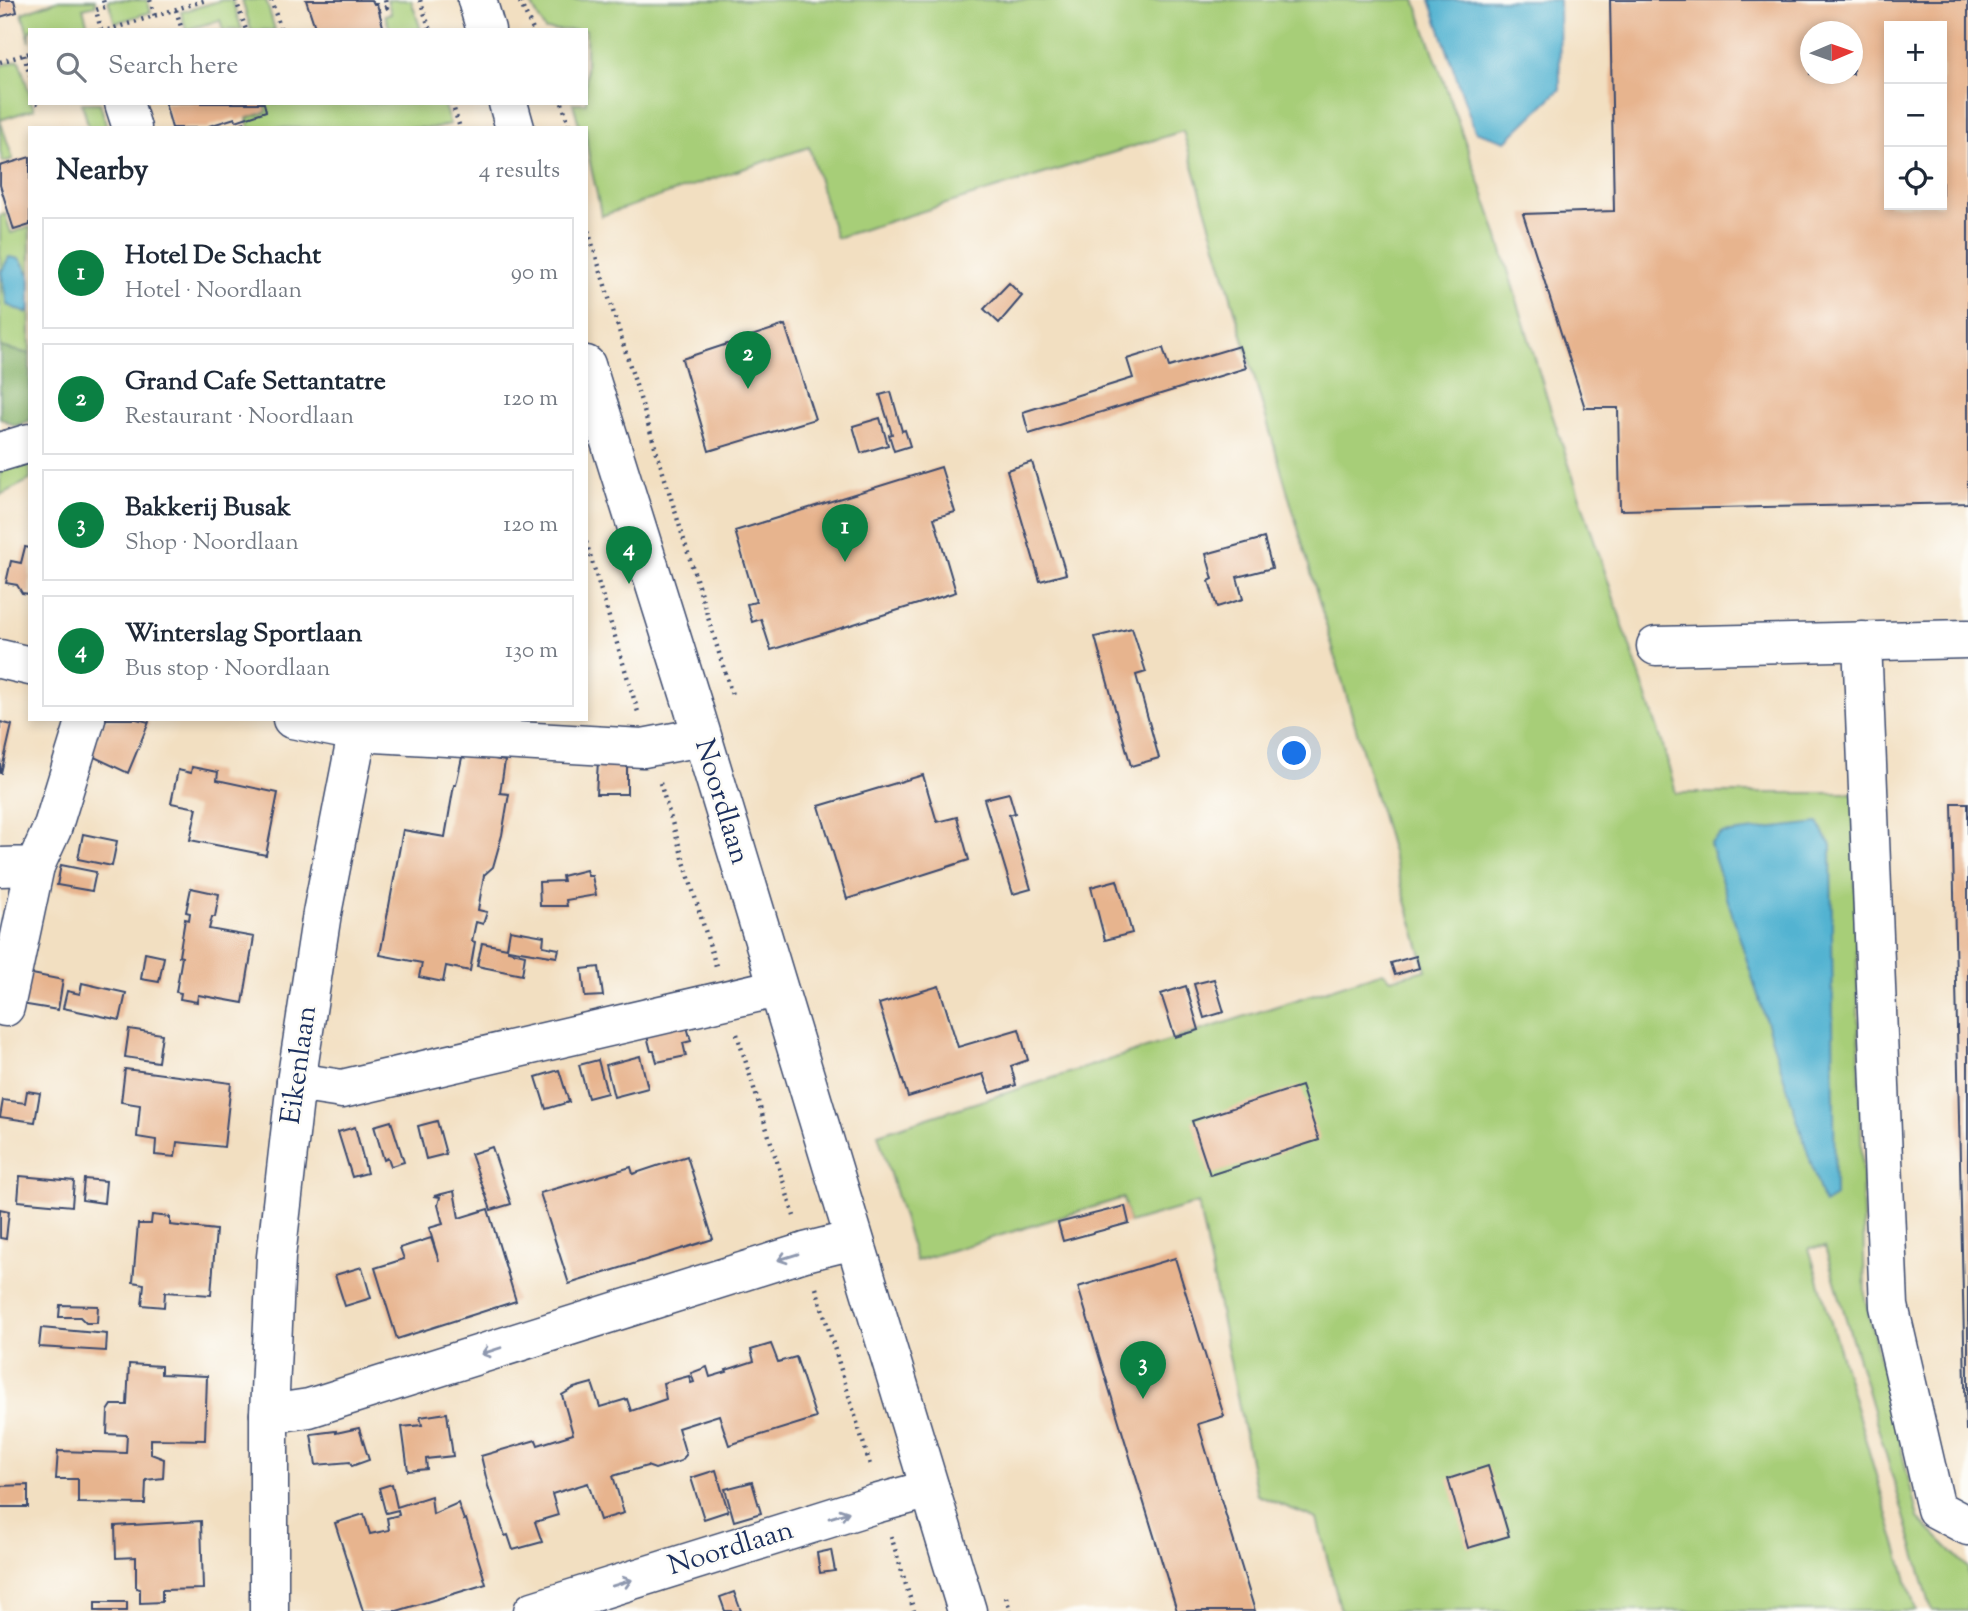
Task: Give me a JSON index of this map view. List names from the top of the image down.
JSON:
{
  "streets": {
    "street": ["Noordlaan", "Eikenlaan"]
  },
  "north": "right",
  "page": {
    "map_buttons": ["+", "−"],
    "search": "Search here",
    "heading": ["Nearby", "4 results"],
    "list": [
      {
        "mark": "1",
        "name": "Hotel De Schacht",
        "note": "Hotel · Noordlaan",
        "value": "90 m"
      },
      {
        "mark": "2",
        "name": "Grand Cafe Settantatre",
        "note": "Restaurant · Noordlaan",
        "value": "120 m"
      },
      {
        "mark": "3",
        "name": "Bakkerij Busak",
        "note": "Shop · Noordlaan",
        "value": "120 m"
      },
      {
        "mark": "4",
        "name": "Winterslag Sportlaan",
        "note": "Bus stop · Noordlaan",
        "value": "130 m"
      }
    ],
    "pins": [
      "2",
      "1",
      "4",
      "3"
    ]
  }
}
